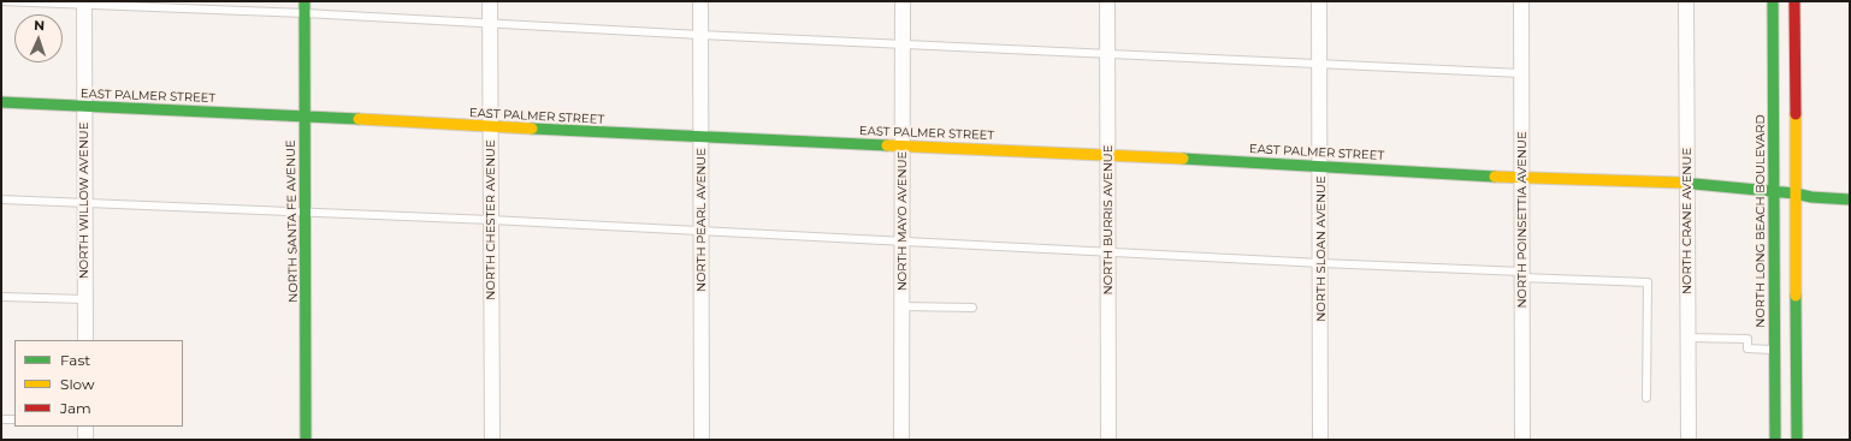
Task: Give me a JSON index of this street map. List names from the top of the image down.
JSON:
{
  "streets": {
    "main road": ["EAST PALMER STREET", "NORTH SANTA FE AVENUE", "NORTH LONG BEACH BOULEVARD"],
    "street": [
      "NORTH WILLOW AVENUE",
      "NORTH CHESTER AVENUE",
      "NORTH PEARL AVENUE",
      "NORTH BURRIS AVENUE",
      "NORTH POINSETTIA AVENUE",
      "NORTH MAYO AVENUE",
      "NORTH CRANE AVENUE",
      "NORTH SLOAN AVENUE"
    ]
  },
  "crossings": [
    ["EAST PALMER STREET", "NORTH WILLOW AVENUE"],
    ["EAST PALMER STREET", "NORTH CHESTER AVENUE"],
    ["EAST PALMER STREET", "NORTH PEARL AVENUE"],
    ["EAST PALMER STREET", "NORTH BURRIS AVENUE"],
    ["EAST PALMER STREET", "NORTH POINSETTIA AVENUE"],
    ["EAST PALMER STREET", "NORTH SANTA FE AVENUE"],
    ["EAST PALMER STREET", "NORTH MAYO AVENUE"],
    ["EAST PALMER STREET", "NORTH CRANE AVENUE"],
    ["EAST PALMER STREET", "NORTH LONG BEACH BOULEVARD"],
    ["EAST PALMER STREET", "NORTH SLOAN AVENUE"]
  ],
  "legend": ["Fast", "Slow", "Jam"],
  "north": "top"
}
